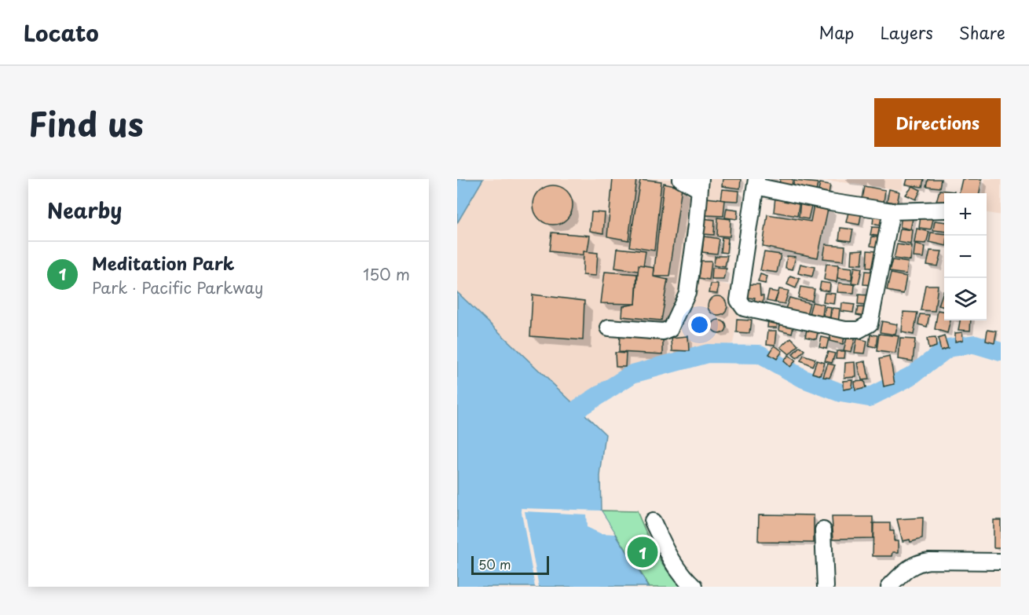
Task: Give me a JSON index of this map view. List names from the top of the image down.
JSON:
{
  "scale_bar": "50 m",
  "page": {
    "header": "Locato",
    "nav": ["Map", "Layers", "Share"],
    "title": "Find us",
    "buttons": "Directions",
    "heading": "Nearby",
    "map_buttons": ["+", "−"],
    "list": [
      {
        "mark": "1",
        "name": "Meditation Park",
        "note": "Park · Pacific Parkway",
        "value": "150 m"
      }
    ],
    "pins": "1",
    "scale": "50 m"
  }
}
